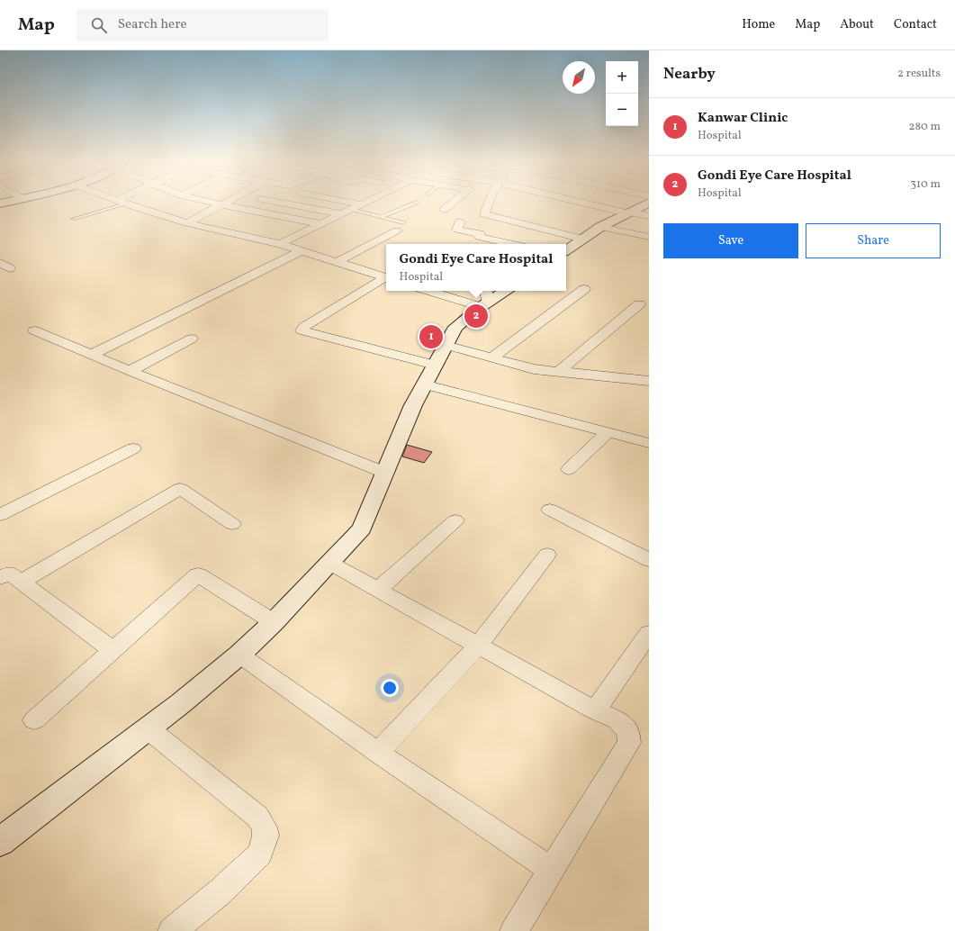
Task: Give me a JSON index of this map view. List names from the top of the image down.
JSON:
{
  "north": "bottom left",
  "page": {
    "header": "Map",
    "search": "Search here",
    "nav": [
      "Home",
      "Map",
      "About",
      "Contact"
    ],
    "heading": ["Nearby", "2 results"],
    "map_buttons": ["+", "−"],
    "list": [
      {
        "mark": "1",
        "name": "Kanwar Clinic",
        "note": "Hospital",
        "value": "280 m"
      },
      {
        "mark": "2",
        "name": "Gondi Eye Care Hospital",
        "note": "Hospital",
        "value": "310 m"
      }
    ],
    "buttons": ["Save", "Share"],
    "popup": ["Gondi Eye Care Hospital", "Hospital"],
    "pins": ["2", "1"]
  }
}
